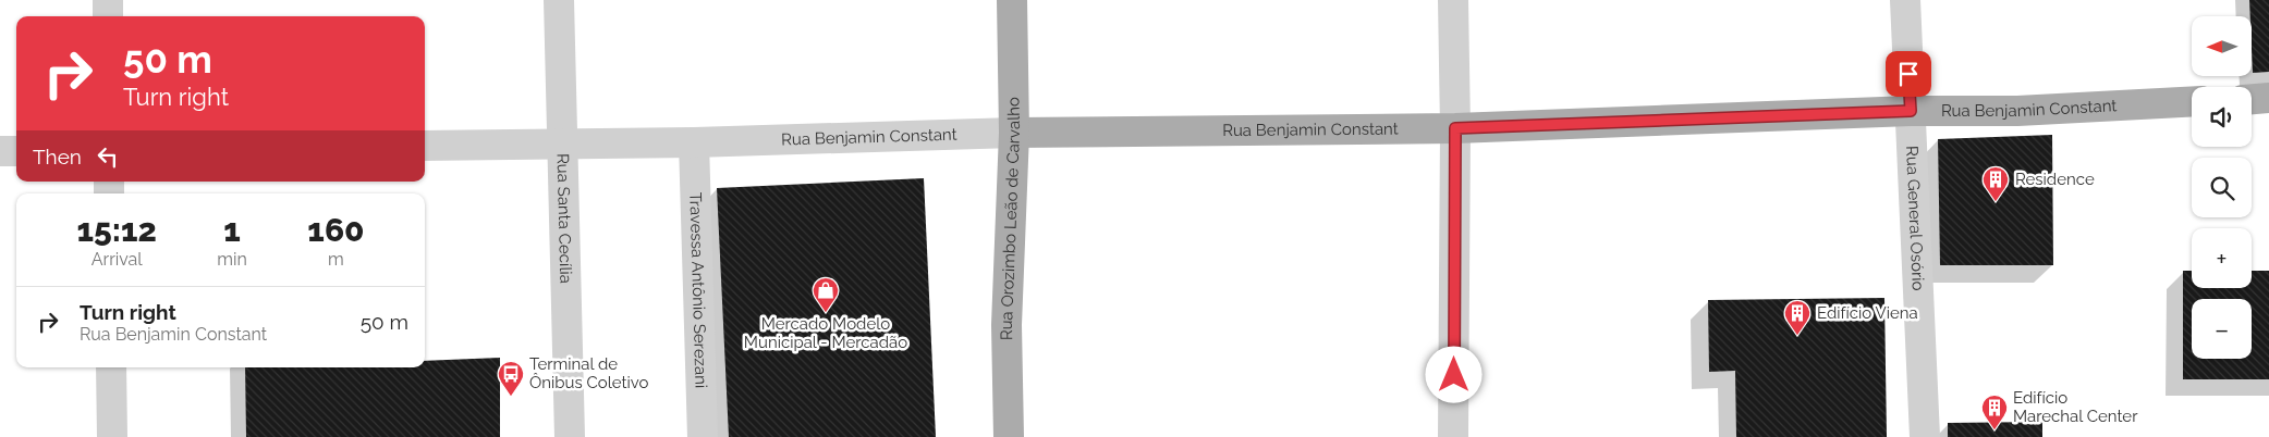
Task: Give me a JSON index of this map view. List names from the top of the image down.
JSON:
{
  "streets": {
    "main road": ["Rua Benjamin Constant", "Rua Orozimbo Leão de Carvalho"],
    "street": ["Rua Santa Cecília", "Rua General Osório", "Travessa Antônio Serezani"]
  },
  "crossings": [
    ["Rua Benjamin Constant", "Rua Santa Cecília"],
    ["Rua Benjamin Constant", "Rua Orozimbo Leão de Carvalho"],
    ["Rua Benjamin Constant", "Rua General Osório"],
    ["Rua Benjamin Constant", "Travessa Antônio Serezani"]
  ],
  "places": {
    "building": ["Residence", "Edifício Viena", "Edifício Marechal Center"],
    "shop": ["Mercado Modelo Municipal - Mercadão"],
    "bus stop": ["Terminal de Ônibus Coletivo"]
  },
  "north": "left",
  "page": {
    "map_buttons": ["+", "−"],
    "turn": ["50 m", "Turn right"],
    "then": "Then",
    "eta": [
      "15:12",
      "Arrival",
      "1",
      "min",
      "160",
      "m"
    ],
    "list": [
      {
        "name": "Turn right",
        "note": "Rua Benjamin Constant",
        "value": "50 m"
      }
    ]
  }
}
